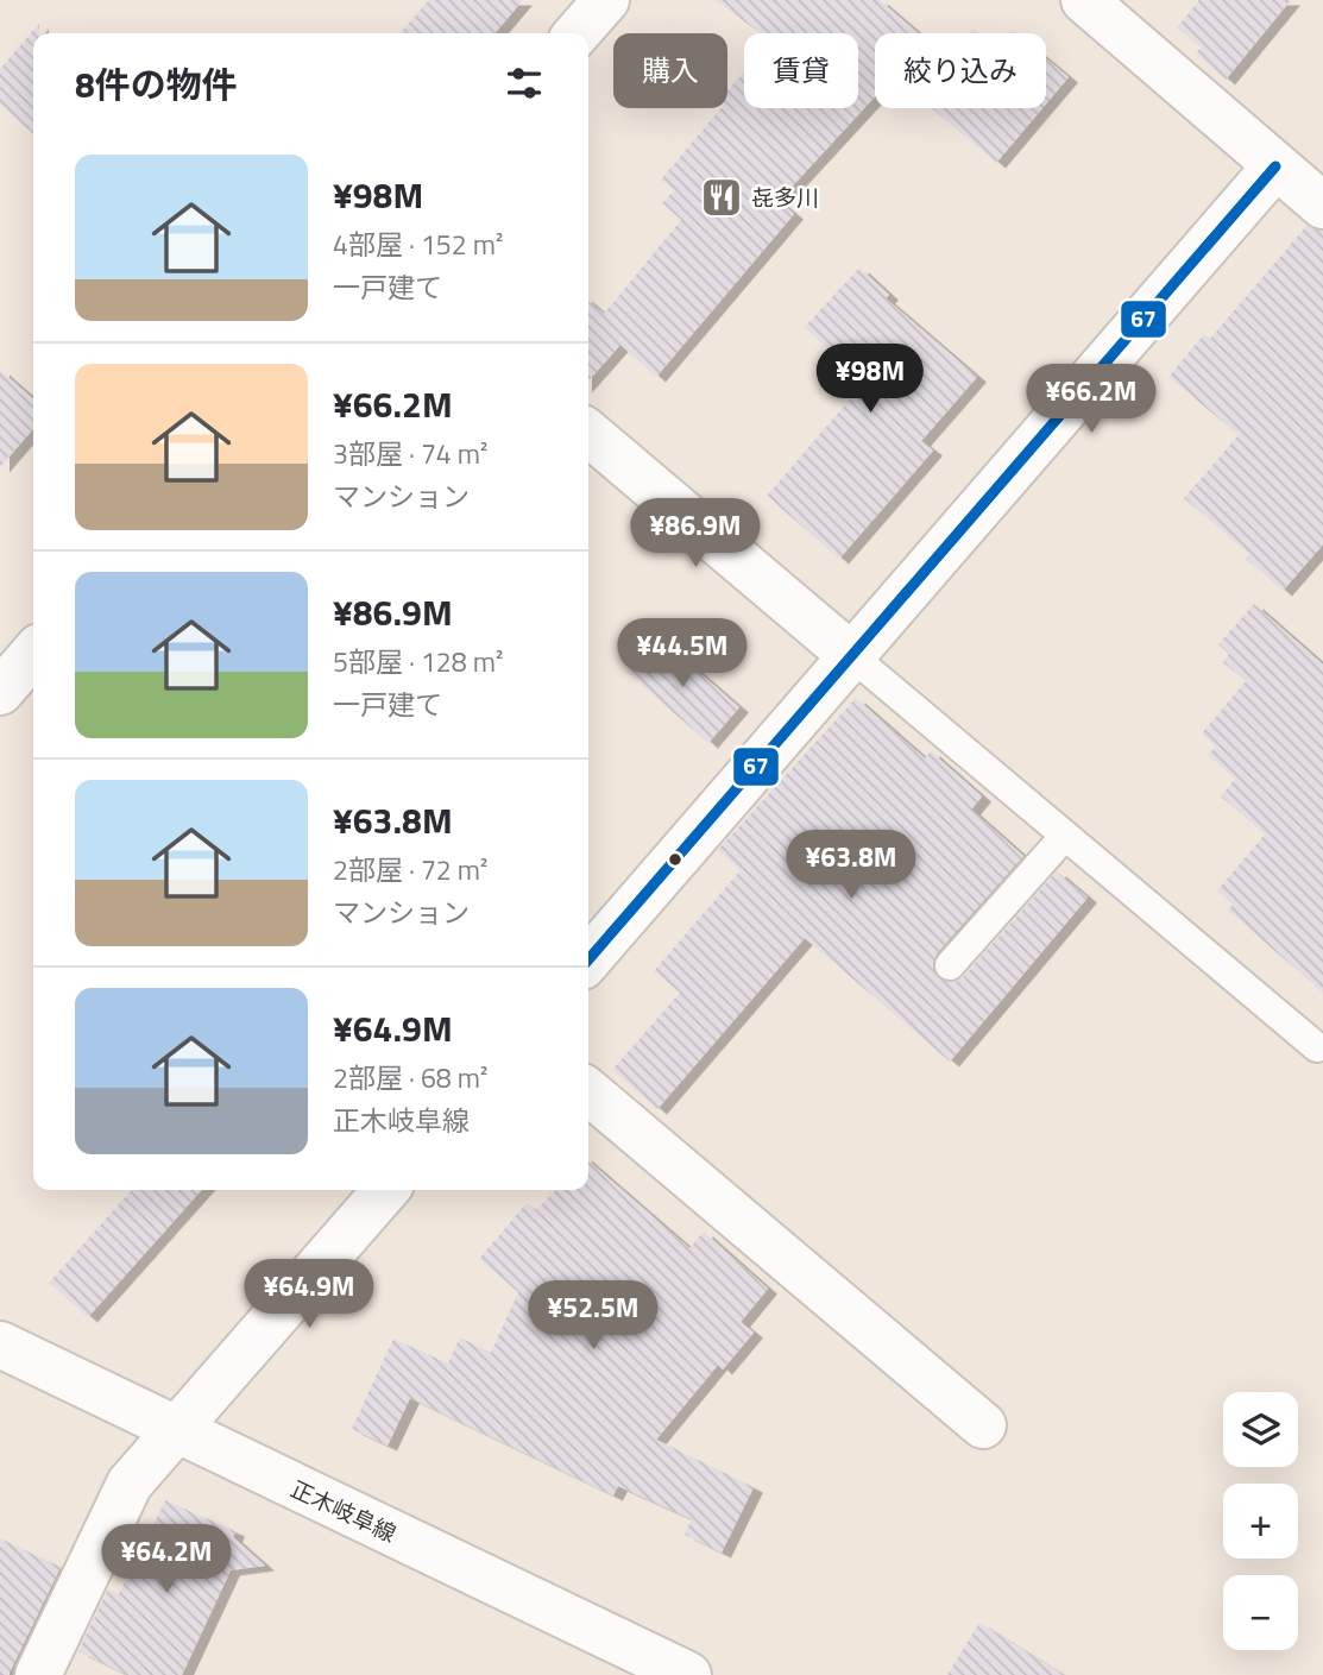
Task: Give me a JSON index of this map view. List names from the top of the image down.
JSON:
{
  "streets": {
    "street": ["正木岐阜線"]
  },
  "places": {
    "restaurant": ["㐂多川"]
  },
  "lines": ["transit line 67"],
  "page": {
    "chip": ["購入", "賃貸", "絞り込み"],
    "heading": "8件の物件",
    "list": [
      {
        "name": "¥98M",
        "note": "4部屋 · 152 m² · 一戸建て"
      },
      {
        "name": "¥66.2M",
        "note": "3部屋 · 74 m² · マンション"
      },
      {
        "name": "¥86.9M",
        "note": "5部屋 · 128 m² · 一戸建て"
      },
      {
        "name": "¥63.8M",
        "note": "2部屋 · 72 m² · マンション"
      },
      {
        "name": "¥64.9M",
        "note": "2部屋 · 68 m² · 正木岐阜線"
      }
    ],
    "price": [
      "¥98M",
      "¥66.2M",
      "¥86.9M",
      "¥44.5M",
      "¥63.8M",
      "¥64.9M",
      "¥52.5M",
      "¥64.2M"
    ],
    "map_buttons": ["+", "−"]
  }
}
